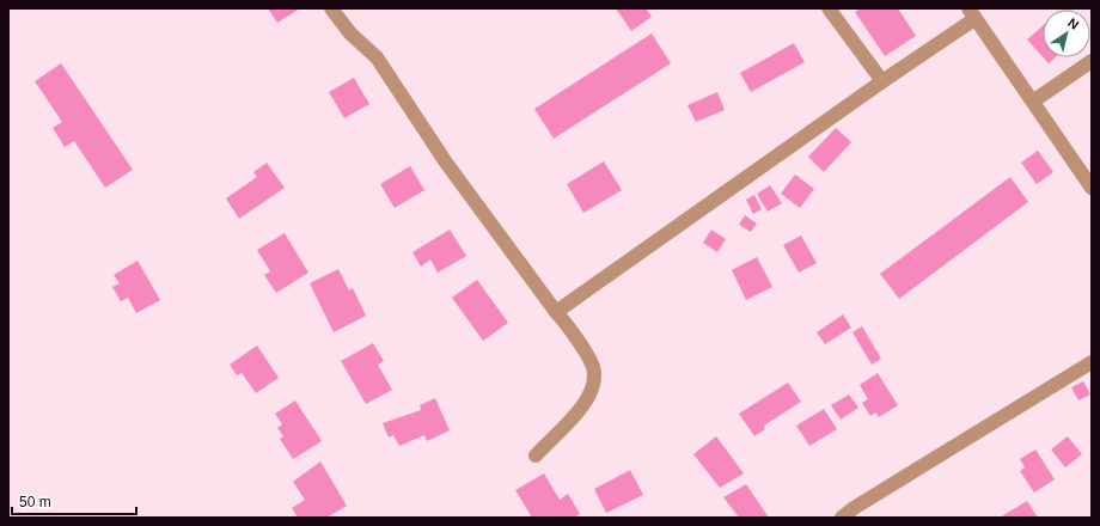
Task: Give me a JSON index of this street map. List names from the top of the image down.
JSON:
{
  "scale_bar": "50 m",
  "north": "top right"
}
